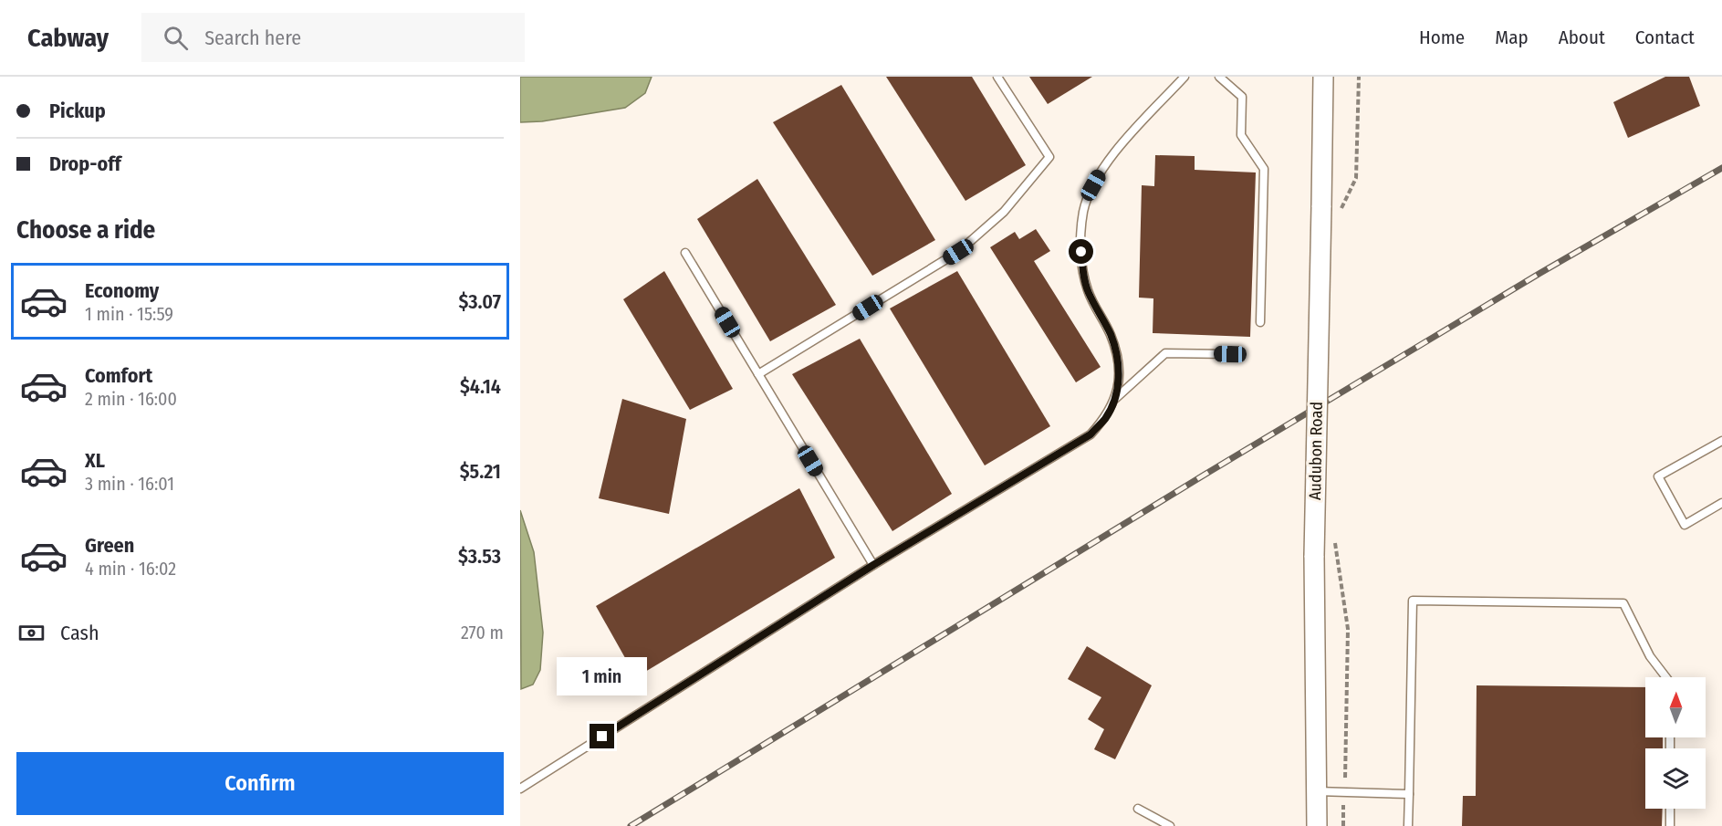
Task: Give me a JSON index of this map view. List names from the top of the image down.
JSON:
{
  "streets": {
    "street": ["Audubon Road"]
  },
  "north": "top",
  "page": {
    "header": "Cabway",
    "search": "Search here",
    "nav": [
      "Home",
      "Map",
      "About",
      "Contact"
    ],
    "banner": ["Pickup", "Drop-off"],
    "heading": "Choose a ride",
    "list": [
      {
        "name": "Economy",
        "note": "1 min · 15:59",
        "value": "$3.07"
      },
      {
        "name": "Comfort",
        "note": "2 min · 16:00",
        "value": "$4.14"
      },
      {
        "name": "XL",
        "note": "3 min · 16:01",
        "value": "$5.21"
      },
      {
        "name": "Green",
        "note": "4 min · 16:02",
        "value": "$3.53"
      }
    ],
    "pay": ["Cash", "270 m"],
    "bubble": "1 min",
    "buttons": "Confirm"
  }
}
